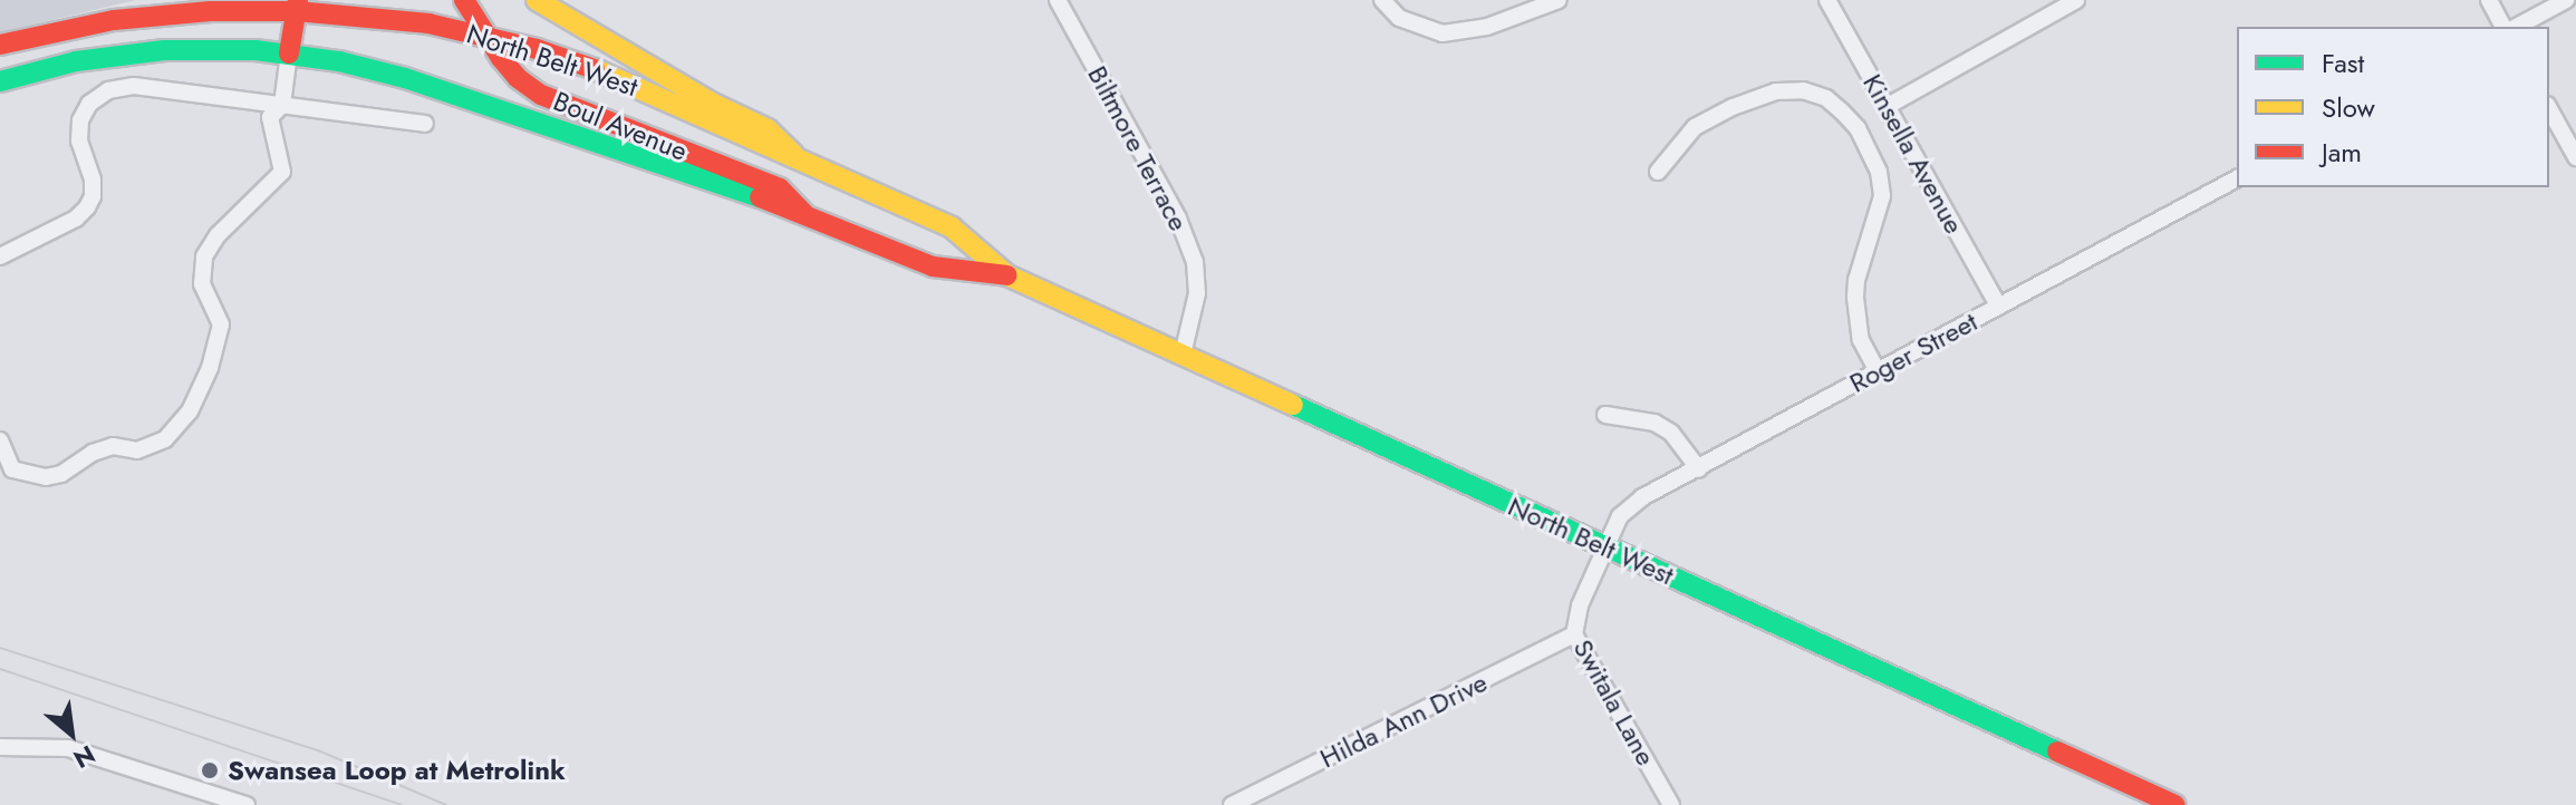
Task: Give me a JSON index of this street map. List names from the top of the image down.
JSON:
{
  "streets": {
    "main road": ["North Belt West", "Boul Avenue"],
    "street": [
      "Biltmore Terrace",
      "Kinsella Avenue",
      "Roger Street",
      "Switala Lane",
      "Hilda Ann Drive"
    ]
  },
  "crossings": [
    ["North Belt West", "Boul Avenue"],
    ["North Belt West", "Biltmore Terrace"],
    ["North Belt West", "Roger Street"],
    ["North Belt West", "Switala Lane"],
    ["Kinsella Avenue", "Roger Street"],
    ["Roger Street", "Switala Lane"],
    ["Switala Lane", "Hilda Ann Drive"]
  ],
  "places": ["Swansea Loop at Metrolink"],
  "legend": ["Fast", "Slow", "Jam"],
  "north": "bottom right"
}
